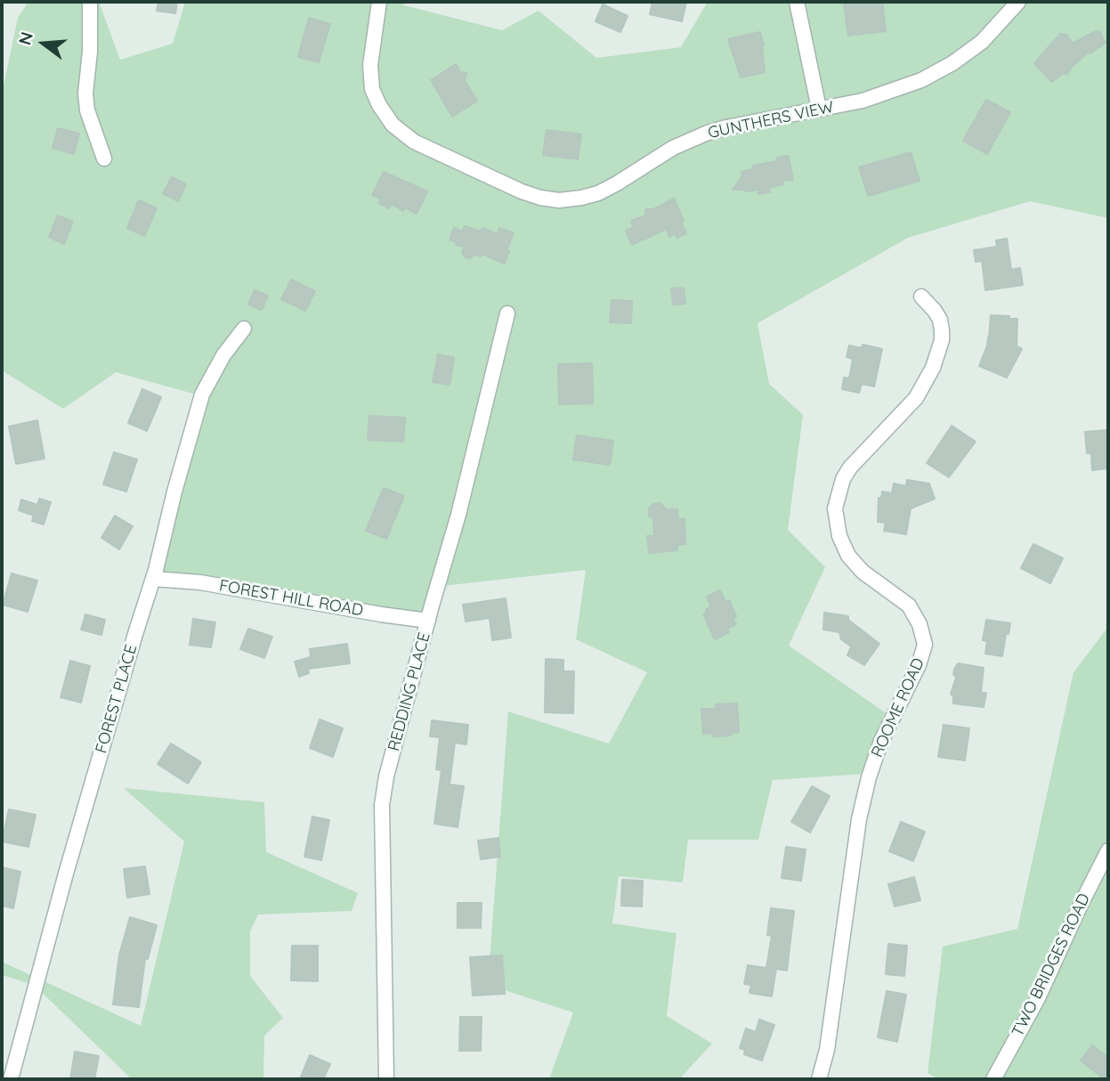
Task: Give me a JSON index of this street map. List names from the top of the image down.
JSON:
{
  "streets": {
    "street": [
      "GUNTHERS VIEW",
      "FOREST HILL ROAD",
      "REDDING PLACE",
      "FOREST PLACE",
      "ROOME ROAD",
      "TWO BRIDGES ROAD"
    ]
  },
  "crossings": [
    ["FOREST HILL ROAD", "REDDING PLACE"],
    ["FOREST HILL ROAD", "FOREST PLACE"]
  ],
  "north": "left"
}
